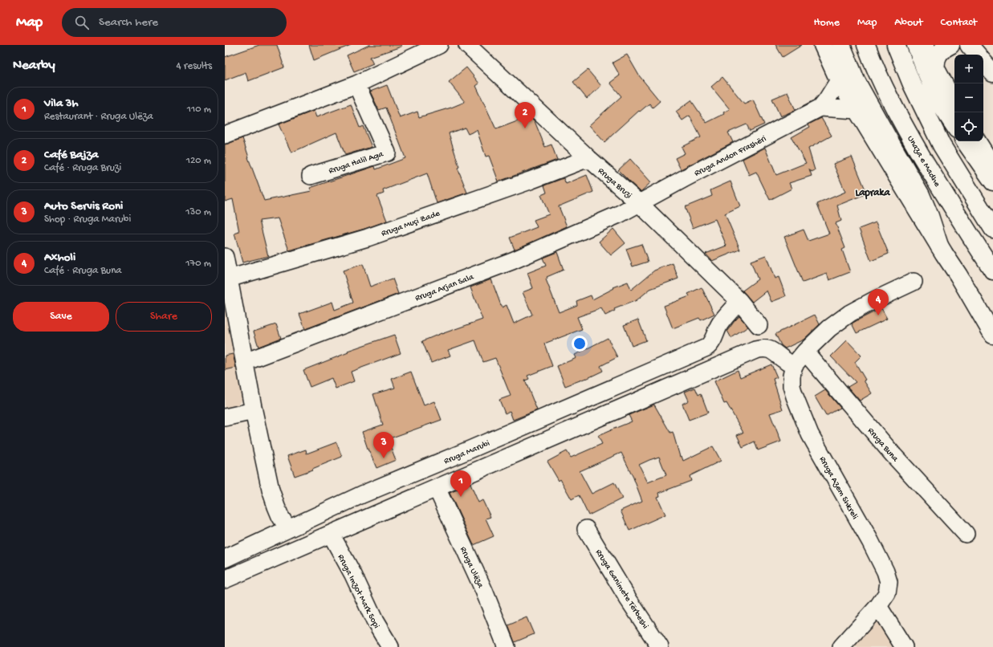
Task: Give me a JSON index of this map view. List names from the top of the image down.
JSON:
{
  "streets": {
    "main road": ["Unaza e Madhe"],
    "street": [
      "Rruga Andon Frashëri",
      "Rruga Halil Aga",
      "Rruga Bruzi",
      "Rruga Muçi Zade",
      "Rruga Arjan Sala",
      "Rruga Buna",
      "Rruga Marubi",
      "Rruga Azem Shkreli",
      "Rruga Ulëza",
      "Rruga Ganimete Tërbeshi",
      "Rruga Imzot Mark Sopi"
    ]
  },
  "crossings": [
    ["Rruga Andon Frashëri", "Rruga Bruzi"],
    ["Rruga Andon Frashëri", "Rruga Arjan Sala"],
    ["Rruga Bruzi", "Rruga Muçi Zade"],
    ["Rruga Bruzi", "Rruga Arjan Sala"],
    ["Rruga Bruzi", "Rruga Marubi"]
  ],
  "districts": ["Lapraka"],
  "page": {
    "header": "Map",
    "search": "Search here",
    "nav": [
      "Home",
      "Map",
      "About",
      "Contact"
    ],
    "heading": ["Nearby", "4 results"],
    "map_buttons": ["+", "−"],
    "list": [
      {
        "mark": "1",
        "name": "Vila 3h",
        "note": "Restaurant · Rruga Ulëza",
        "value": "110 m"
      },
      {
        "mark": "2",
        "name": "Café Bajza",
        "note": "Café · Rruga Bruzi",
        "value": "120 m"
      },
      {
        "mark": "3",
        "name": "Auto Servis Roni",
        "note": "Shop · Rruga Marubi",
        "value": "130 m"
      },
      {
        "mark": "4",
        "name": "Axholi",
        "note": "Café · Rruga Buna",
        "value": "170 m"
      }
    ],
    "pins": [
      "2",
      "4",
      "3",
      "1"
    ],
    "buttons": ["Save", "Share"]
  }
}
